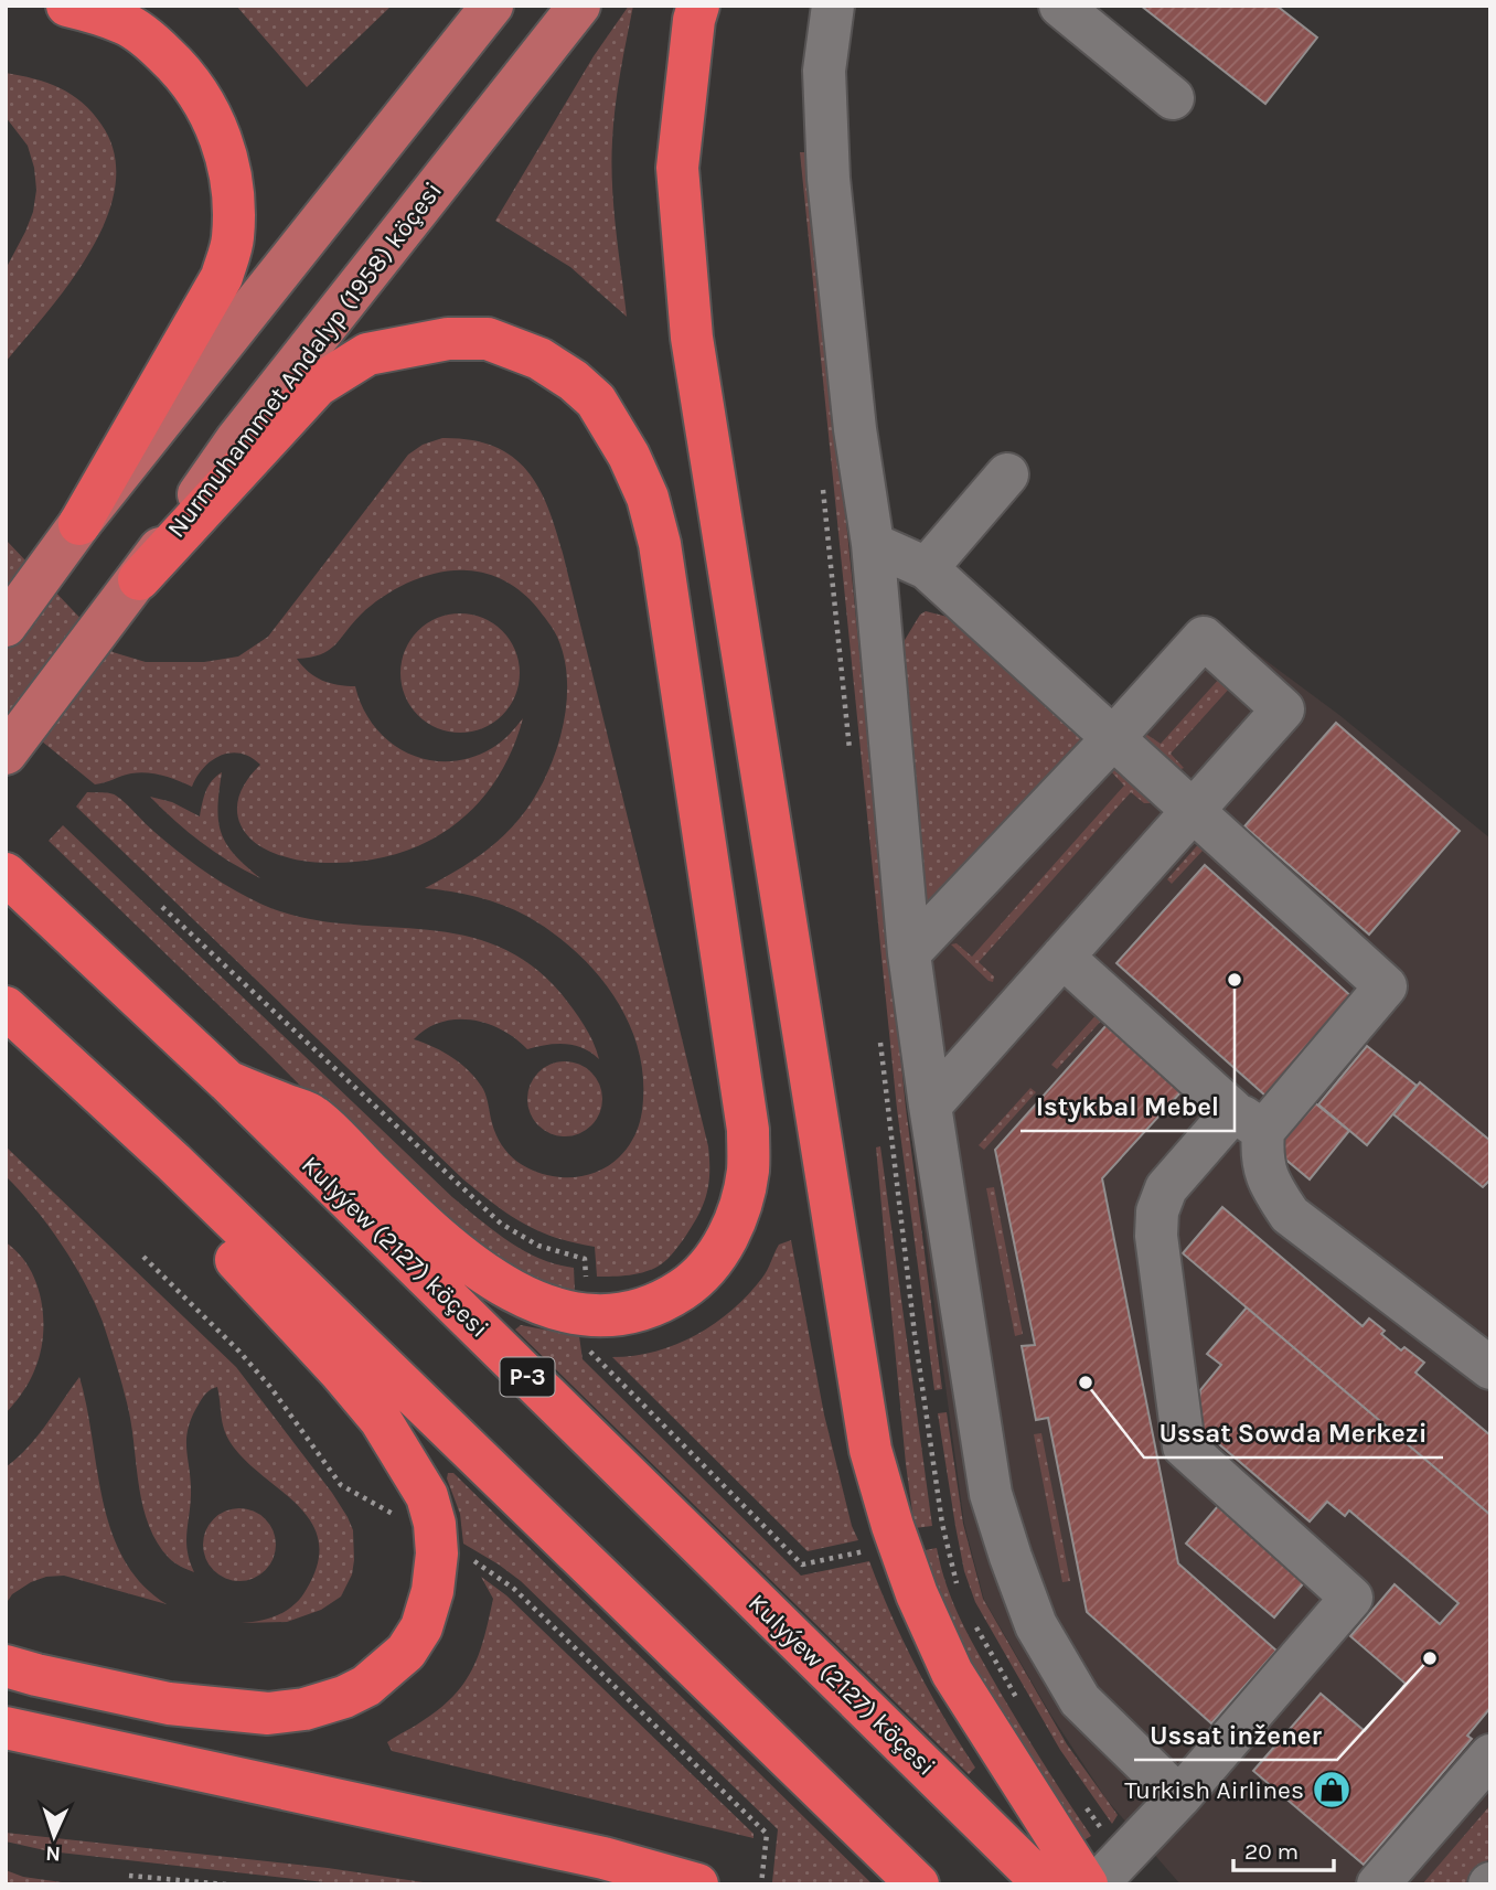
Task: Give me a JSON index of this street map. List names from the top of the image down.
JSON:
{
  "streets": {
    "highway": ["Kulyýew (2127) köçesi", "P-3"],
    "main road": ["Nurmuhammet Andalyp (1958) köçesi"]
  },
  "places": {
    "other": ["Istykbal Mebel", "Ussat Sowda Merkezi", "Ussat inžener"],
    "shop": ["Turkish Airlines"]
  },
  "scale_bar": "20 m",
  "north": "bottom"
}
